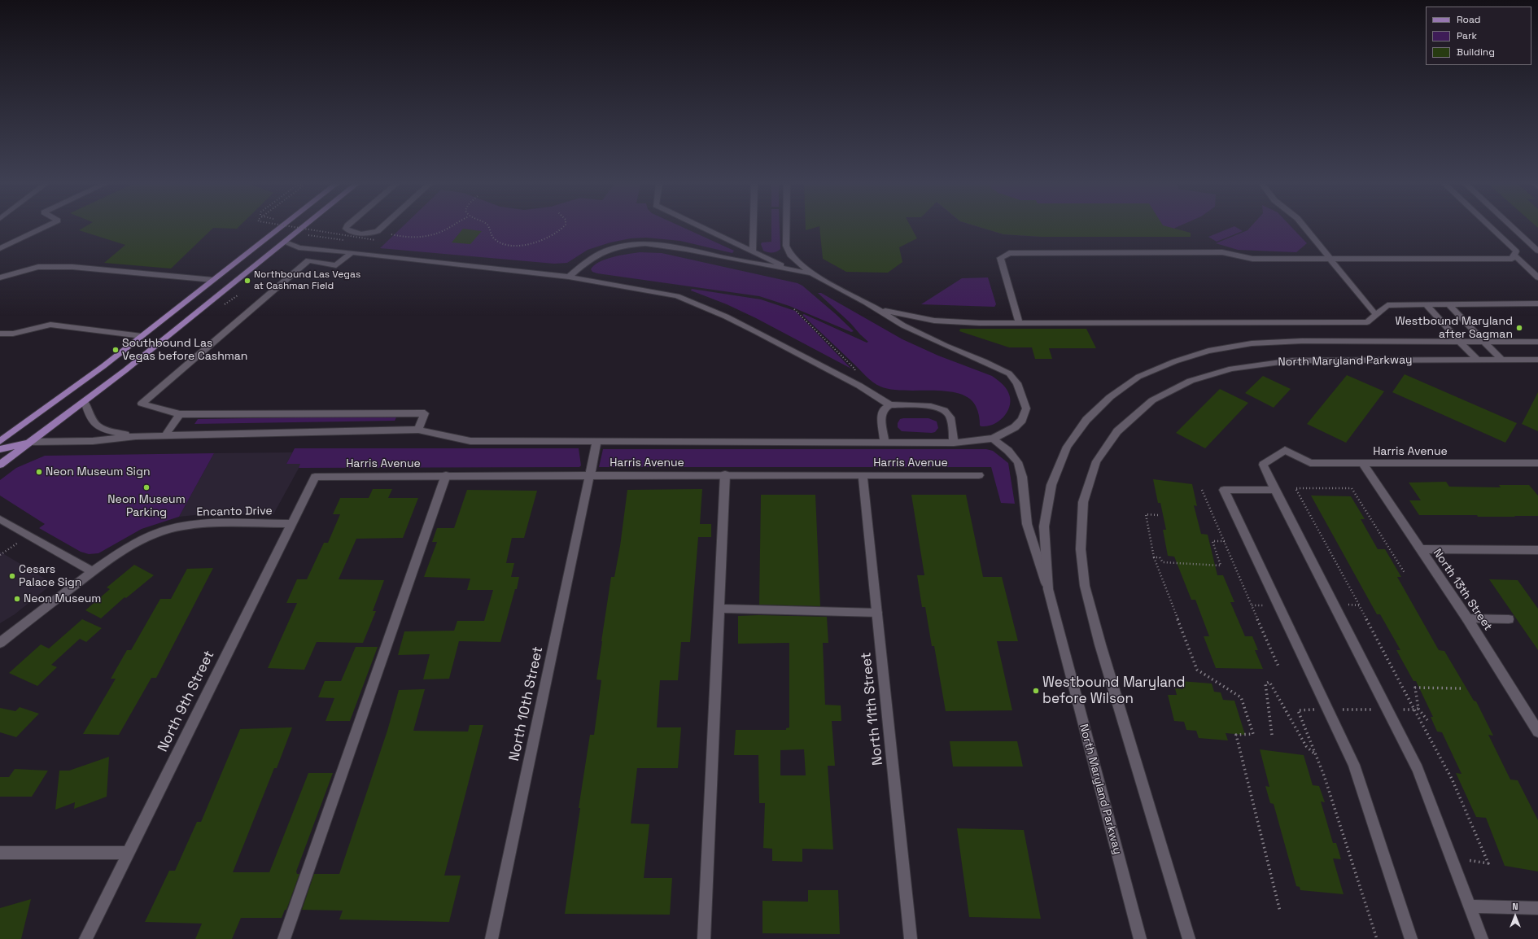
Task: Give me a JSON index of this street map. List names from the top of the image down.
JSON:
{
  "streets": {
    "street": [
      "North Maryland Parkway",
      "Harris Avenue",
      "Encanto Drive",
      "North 13th Street",
      "North 9th Street",
      "North 10th Street",
      "North 11th Street"
    ]
  },
  "crossings": [
    ["Harris Avenue", "North 13th Street"],
    ["Harris Avenue", "North 9th Street"],
    ["Harris Avenue", "North 10th Street"],
    ["Harris Avenue", "North 11th Street"],
    ["Encanto Drive", "North 9th Street"]
  ],
  "places": [
    "Northbound Las Vegas at Cashman Field",
    "Westbound Maryland after Sagman",
    "Southbound Las Vegas before Cashman",
    "Neon Museum Sign",
    "Neon Museum Parking",
    "Cesars Palace Sign",
    "Neon Museum",
    "Westbound Maryland before Wilson"
  ],
  "legend": ["Road", "Park", "Building"],
  "north": "top"
}
